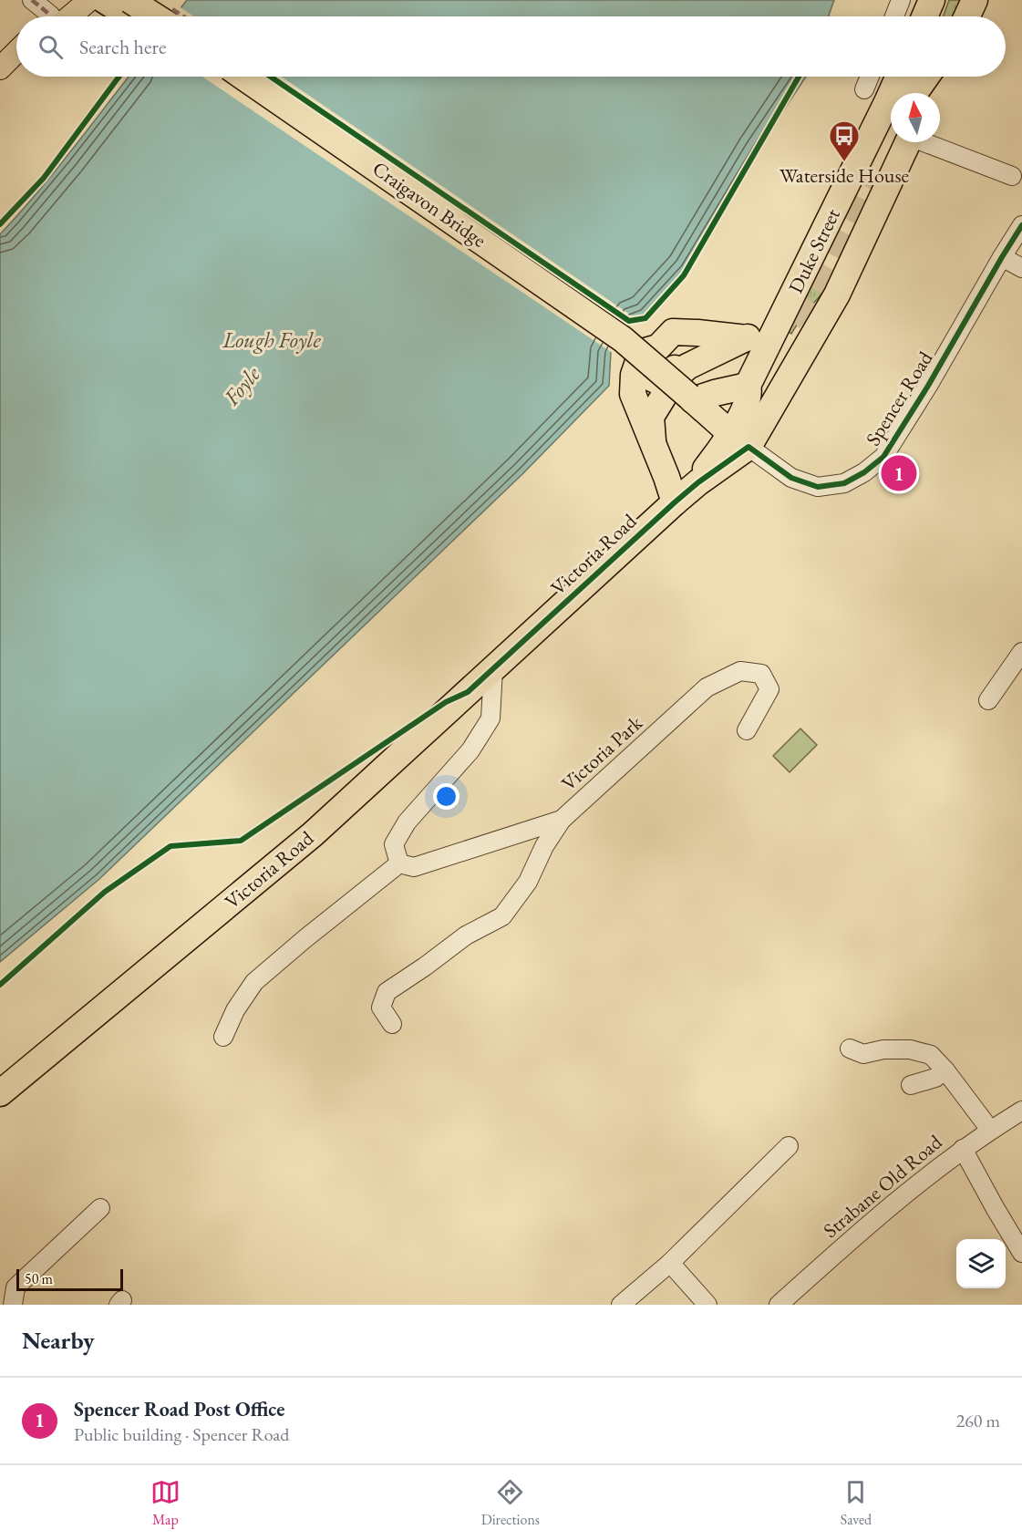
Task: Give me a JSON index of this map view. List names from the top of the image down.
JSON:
{
  "streets": {
    "highway": ["Craigavon Bridge", "Duke Street", "Victoria Road"],
    "street": ["Spencer Road", "Victoria Park", "Strabane Old Road"]
  },
  "crossings": [
    ["Craigavon Bridge", "Duke Street"],
    ["Craigavon Bridge", "Spencer Road"],
    ["Craigavon Bridge", "Victoria Road"],
    ["Duke Street", "Spencer Road"],
    ["Duke Street", "Victoria Road"],
    ["Spencer Road", "Victoria Road"]
  ],
  "water": ["Lough Foyle", "Foyle"],
  "places": {
    "bus stop": ["Waterside House"]
  },
  "scale_bar": "50 m",
  "north": "top",
  "page": {
    "search": "Search here",
    "pins": "1",
    "scale": "50 m",
    "heading": "Nearby",
    "list": [
      {
        "mark": "1",
        "name": "Spencer Road Post Office",
        "note": "Public building · Spencer Road",
        "value": "260 m"
      }
    ],
    "nav": ["Map", "Directions", "Saved"]
  }
}
